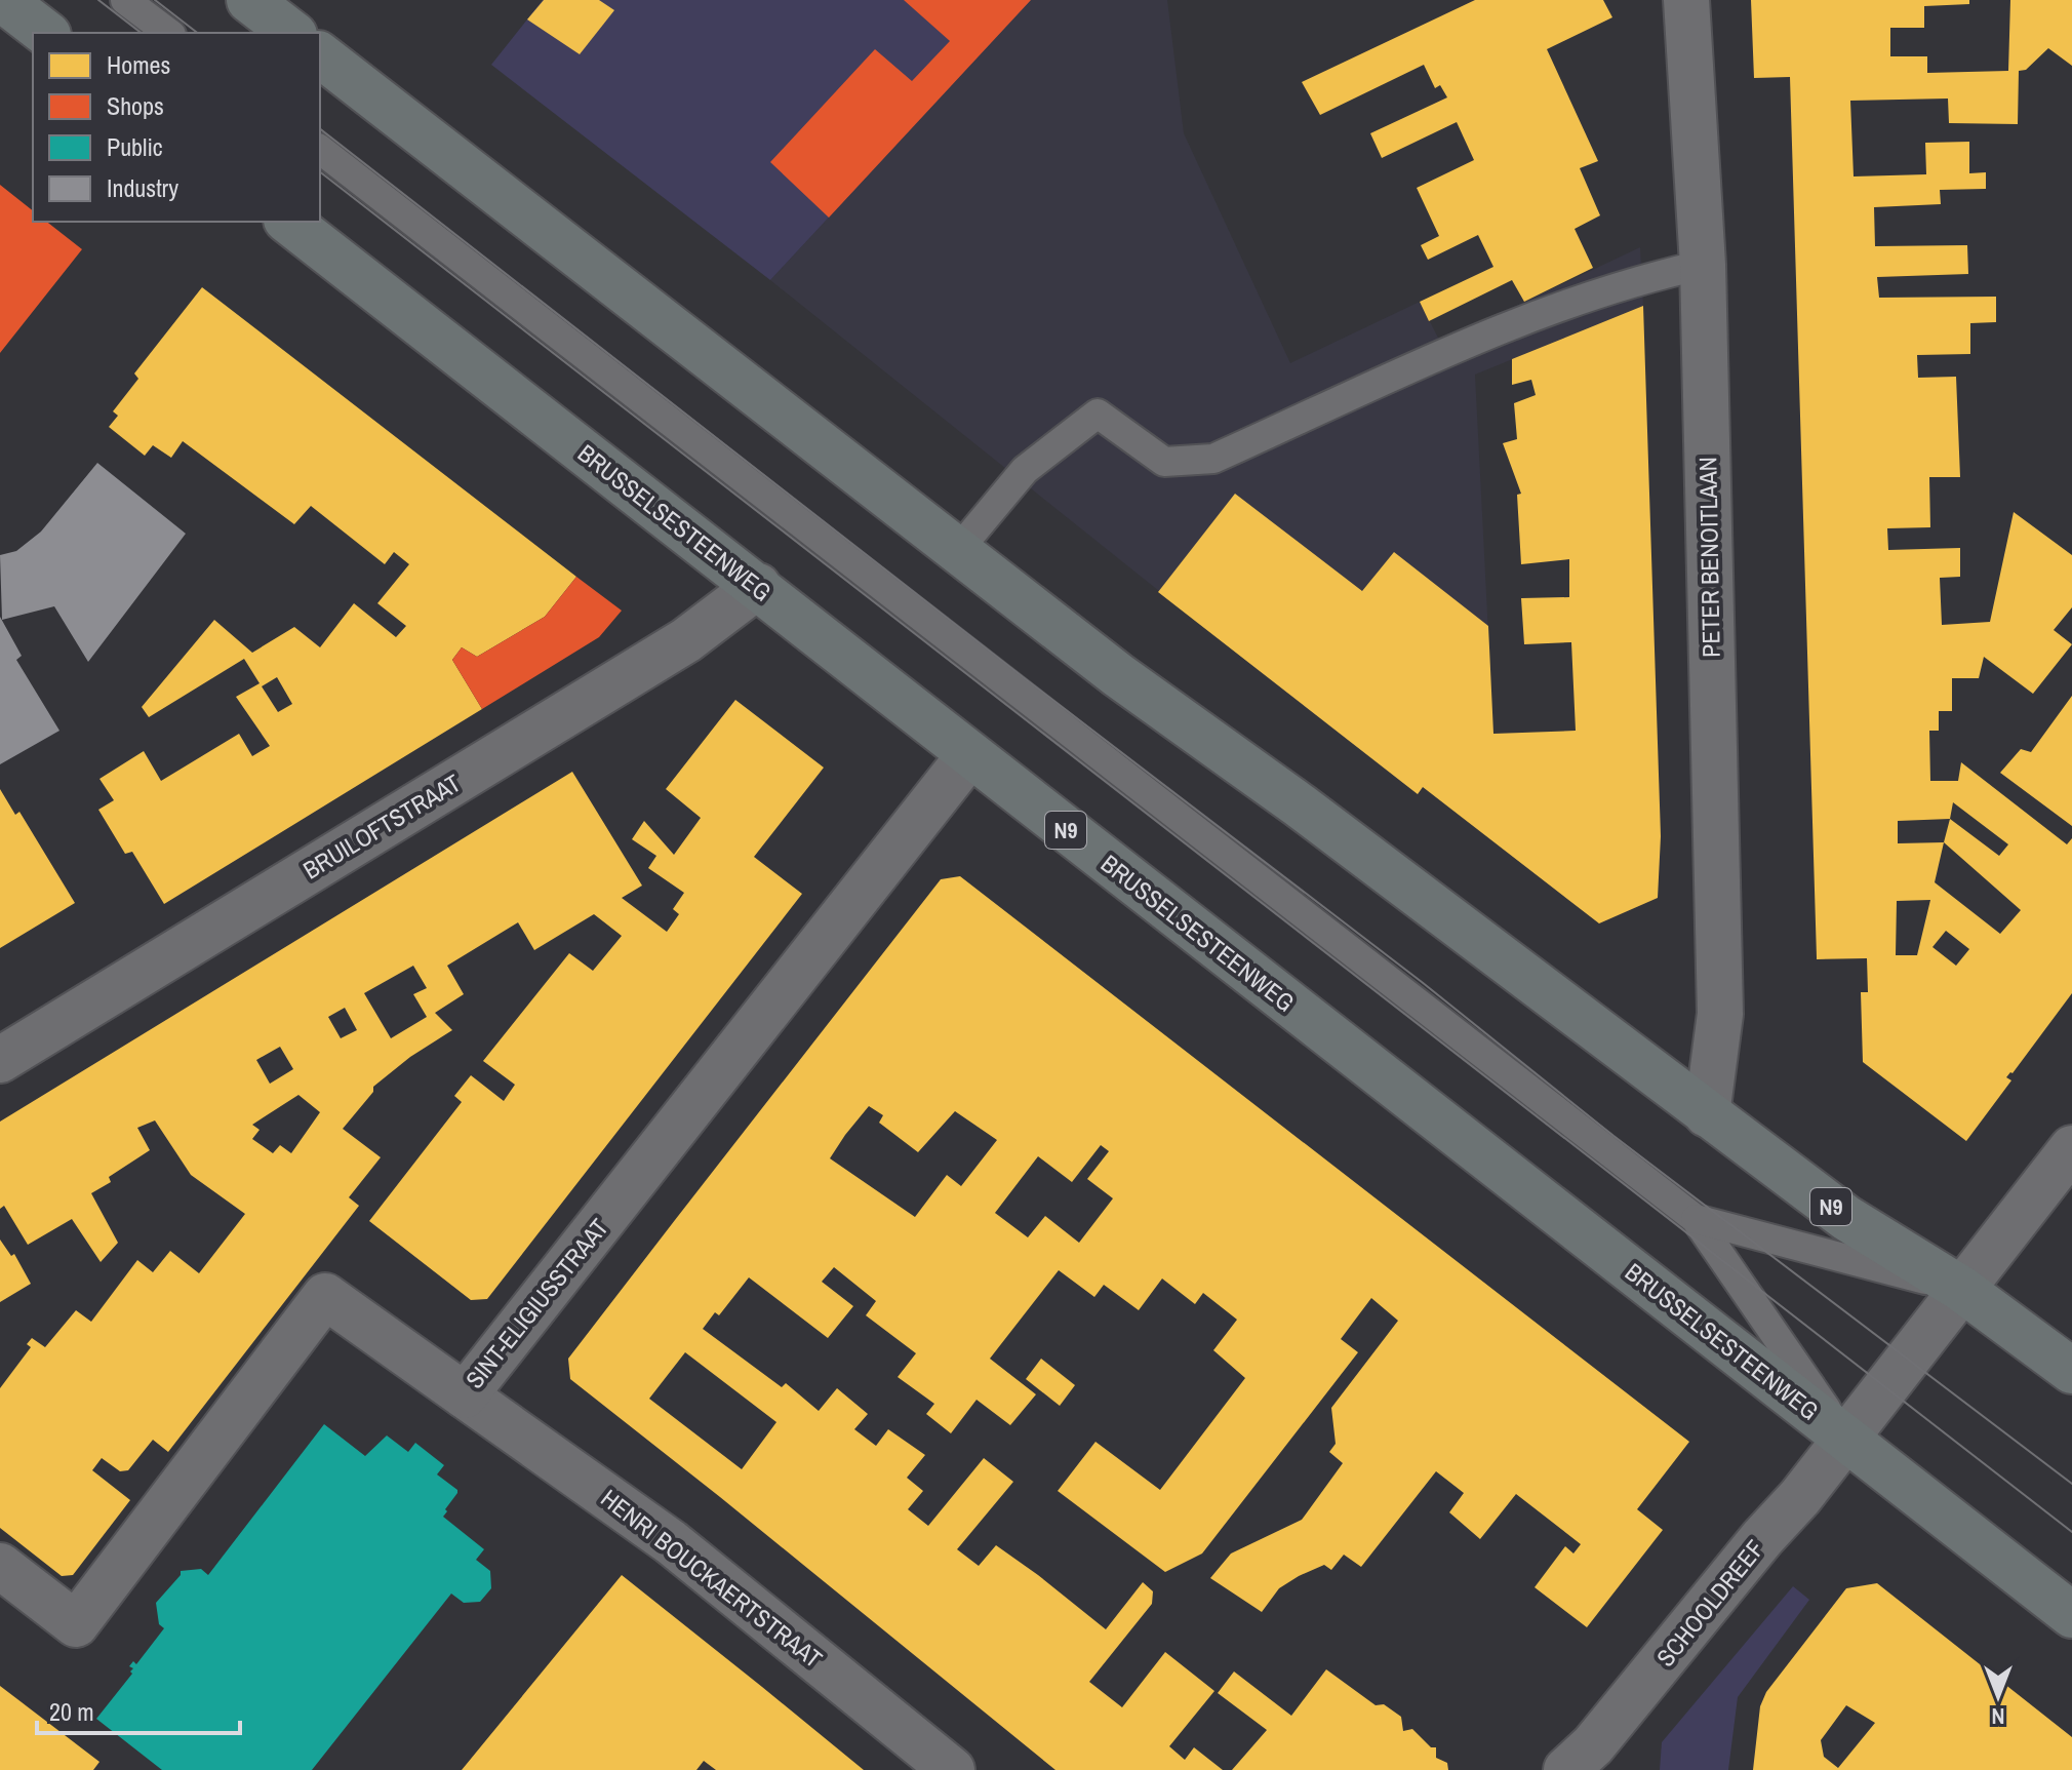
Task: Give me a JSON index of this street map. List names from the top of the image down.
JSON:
{
  "streets": {
    "main road": ["BRUSSELSESTEENWEG", "N9"],
    "street": [
      "PETER BENOITLAAN",
      "BRUILOFTSTRAAT",
      "SINT-ELIGIUSSTRAAT",
      "HENRI BOUCKAERTSTRAAT",
      "SCHOOLDREEF"
    ]
  },
  "crossings": [
    ["BRUSSELSESTEENWEG", "BRUILOFTSTRAAT"],
    ["BRUSSELSESTEENWEG", "SINT-ELIGIUSSTRAAT"],
    ["BRUSSELSESTEENWEG", "SCHOOLDREEF"],
    ["PETER BENOITLAAN", "N9"],
    ["N9", "SCHOOLDREEF"],
    ["SINT-ELIGIUSSTRAAT", "HENRI BOUCKAERTSTRAAT"]
  ],
  "legend": [
    "Homes",
    "Shops",
    "Public",
    "Industry"
  ],
  "scale_bar": "20 m",
  "north": "bottom"
}
